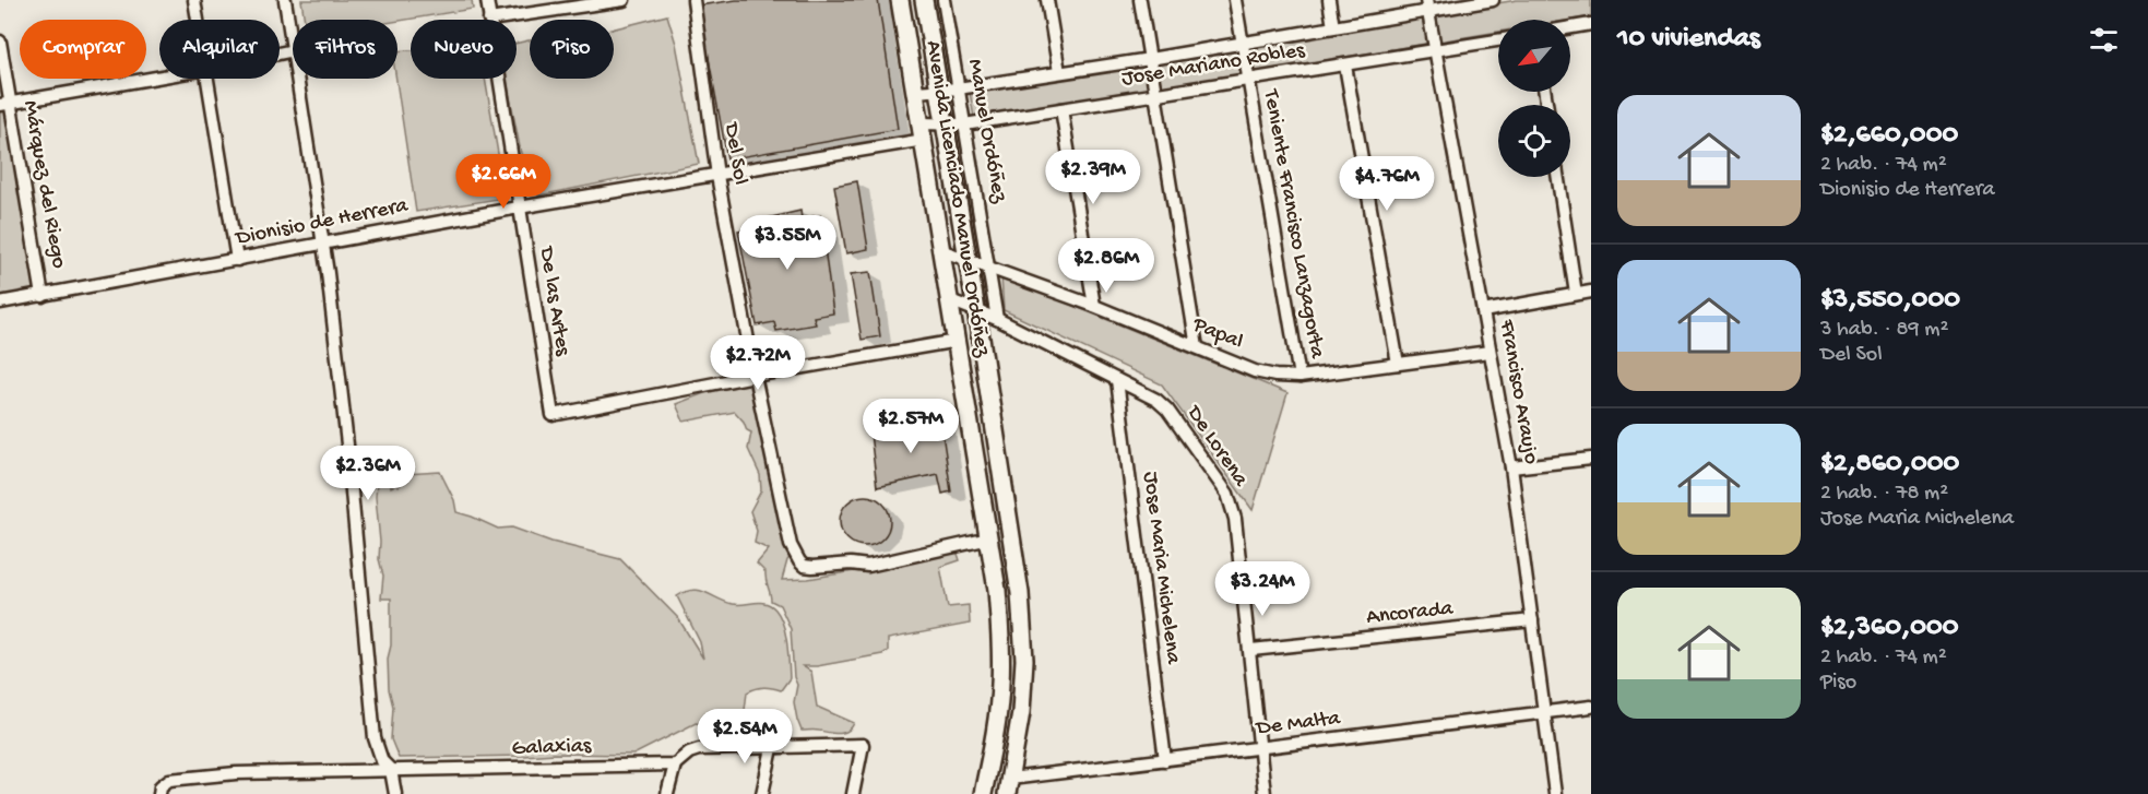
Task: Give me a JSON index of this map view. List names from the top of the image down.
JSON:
{
  "streets": {
    "main road": ["Avenida Licenciado Manuel Ordóñez"],
    "street": [
      "Jose Mariano Robles",
      "Manuel Ordóñez",
      "Del Sol",
      "Márquez del Riego",
      "Dionisio de Herrera",
      "Teniente Francisco Lanzagorta",
      "De las Artes",
      "Papal",
      "Francisco Araujo",
      "De Lorena",
      "Jose Maria Michelena",
      "Ancorada",
      "De Malta",
      "Galaxias"
    ]
  },
  "crossings": [
    ["Jose Mariano Robles", "Manuel Ordóñez"],
    ["Jose Mariano Robles", "Avenida Licenciado Manuel Ordóñez"],
    ["Jose Mariano Robles", "Dionisio de Herrera"],
    ["Jose Mariano Robles", "Teniente Francisco Lanzagorta"],
    ["Jose Mariano Robles", "Francisco Araujo"],
    ["Manuel Ordóñez", "Papal"],
    ["Manuel Ordóñez", "De Lorena"],
    ["Del Sol", "Avenida Licenciado Manuel Ordóñez"],
    ["Del Sol", "Dionisio de Herrera"],
    ["Del Sol", "De las Artes"],
    ["Márquez del Riego", "Dionisio de Herrera"],
    ["Avenida Licenciado Manuel Ordóñez", "Dionisio de Herrera"],
    ["Avenida Licenciado Manuel Ordóñez", "Papal"],
    ["Avenida Licenciado Manuel Ordóñez", "De Lorena"],
    ["Avenida Licenciado Manuel Ordóñez", "De Malta"],
    ["Dionisio de Herrera", "De las Artes"],
    ["Teniente Francisco Lanzagorta", "Papal"],
    ["Papal", "Francisco Araujo"],
    ["Francisco Araujo", "Ancorada"],
    ["Francisco Araujo", "De Malta"],
    ["De Lorena", "Jose Maria Michelena"],
    ["De Lorena", "Ancorada"],
    ["De Lorena", "De Malta"],
    ["Jose Maria Michelena", "De Malta"]
  ],
  "north": "bottom left",
  "page": {
    "heading": "10 viviendas",
    "chip": [
      "Comprar",
      "Alquilar",
      "Filtros",
      "Nuevo",
      "Piso"
    ],
    "list": [
      {
        "name": "$2,660,000",
        "note": "2 hab. · 74 m² · Dionisio de Herrera"
      },
      {
        "name": "$3,550,000",
        "note": "3 hab. · 89 m² · Del Sol"
      },
      {
        "name": "$2,860,000",
        "note": "2 hab. · 78 m² · Jose Maria Michelena"
      },
      {
        "name": "$2,360,000",
        "note": "2 hab. · 74 m² · Piso"
      }
    ],
    "price": [
      "$2.39M",
      "$2.66M",
      "$4.76M",
      "$3.55M",
      "$2.86M",
      "$2.72M",
      "$2.57M",
      "$2.36M",
      "$3.24M",
      "$2.54M"
    ]
  }
}
